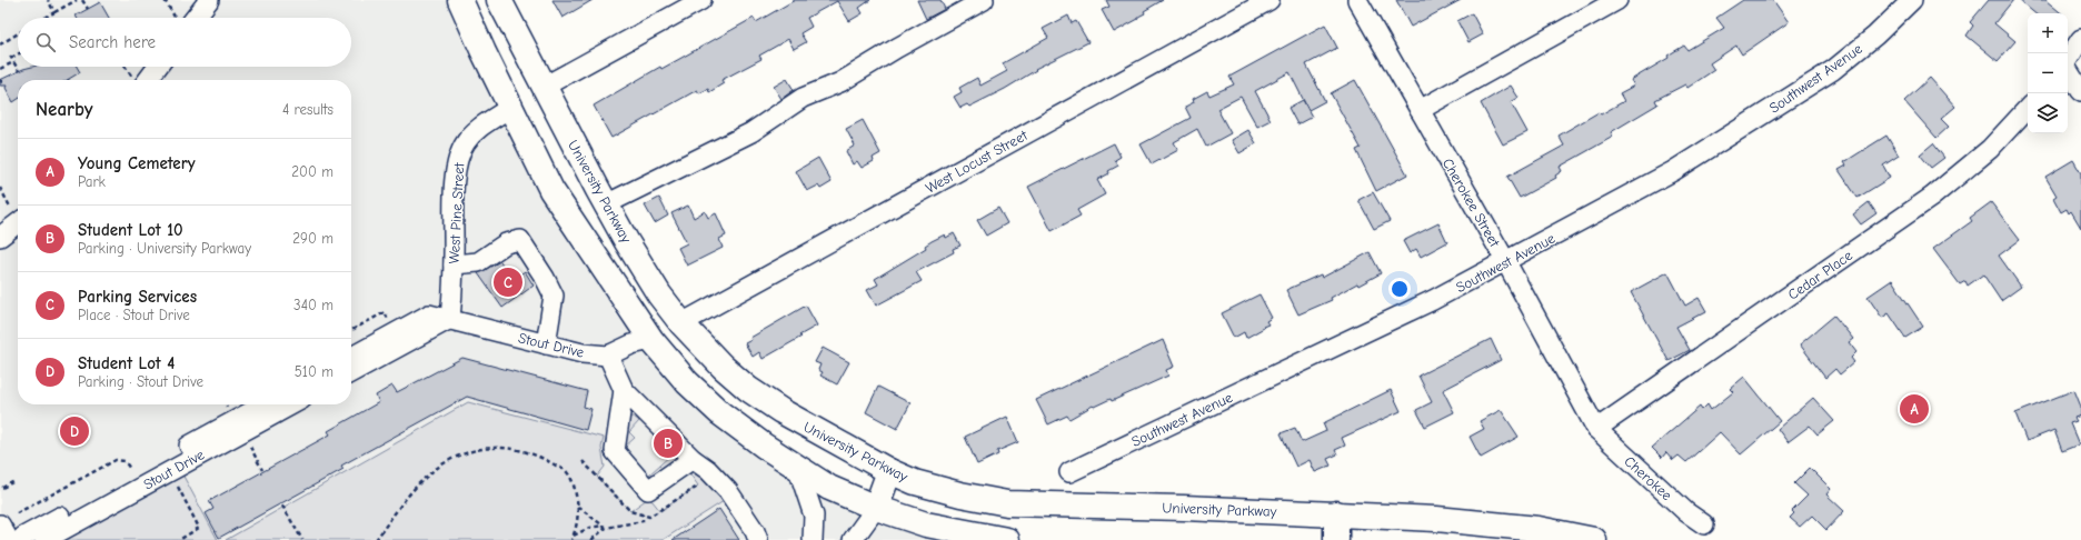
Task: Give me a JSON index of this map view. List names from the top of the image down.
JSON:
{
  "streets": {
    "highway": ["University Parkway"],
    "street": [
      "Southwest Avenue",
      "West Locust Street",
      "Cherokee Street",
      "West Pine Street",
      "Cedar Place",
      "Stout Drive",
      "Cherokee"
    ]
  },
  "crossings": [
    ["Southwest Avenue", "Cherokee Street"],
    ["West Locust Street", "University Parkway"],
    ["Cherokee Street", "Cedar Place"],
    ["Cherokee Street", "Cherokee"],
    ["West Pine Street", "Stout Drive"],
    ["Cedar Place", "Cherokee"]
  ],
  "page": {
    "map_buttons": ["+", "−"],
    "search": "Search here",
    "heading": ["Nearby", "4 results"],
    "list": [
      {
        "mark": "A",
        "name": "Young Cemetery",
        "note": "Park",
        "value": "200 m"
      },
      {
        "mark": "B",
        "name": "Student Lot 10",
        "note": "Parking · University Parkway",
        "value": "290 m"
      },
      {
        "mark": "C",
        "name": "Parking Services",
        "note": "Place · Stout Drive",
        "value": "340 m"
      },
      {
        "mark": "D",
        "name": "Student Lot 4",
        "note": "Parking · Stout Drive",
        "value": "510 m"
      }
    ],
    "pins": [
      "C",
      "A",
      "D",
      "B"
    ]
  }
}
